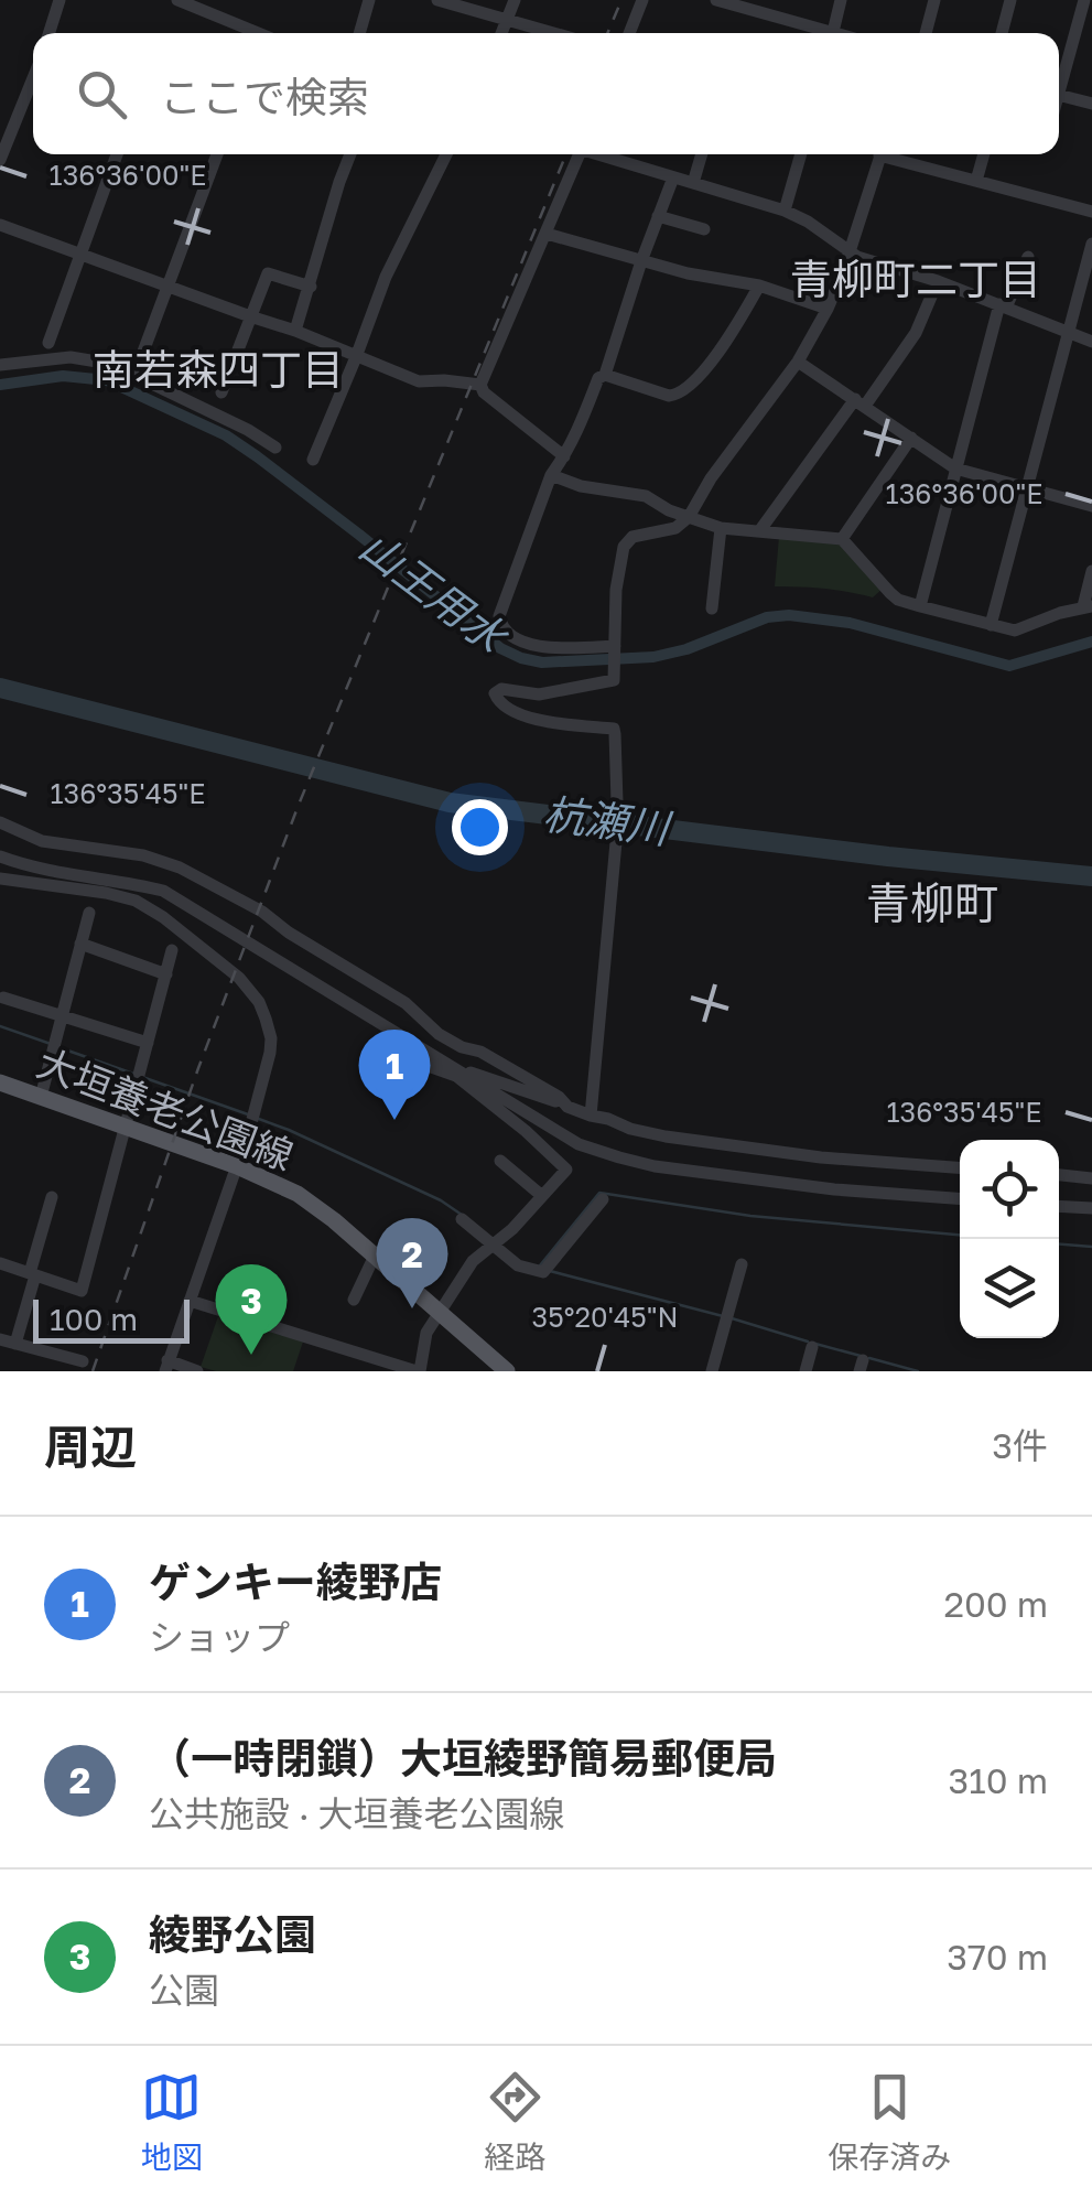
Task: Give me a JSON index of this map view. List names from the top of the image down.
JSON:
{
  "streets": {
    "main road": ["大垣養老公園線"]
  },
  "districts": ["青柳町二丁目", "南若森四丁目", "青柳町"],
  "water": ["山王用水", "杭瀬川"],
  "scale_bar": "100 m",
  "page": {
    "search": "ここで検索",
    "pins": ["1", "2", "3"],
    "scale": "100 m",
    "heading": ["周辺", "3件"],
    "list": [
      {
        "mark": "1",
        "name": "ゲンキー綾野店",
        "note": "ショップ",
        "value": "200 m"
      },
      {
        "mark": "2",
        "name": "（一時閉鎖）大垣綾野簡易郵便局",
        "note": "公共施設 · 大垣養老公園線",
        "value": "310 m"
      },
      {
        "mark": "3",
        "name": "綾野公園",
        "note": "公園",
        "value": "370 m"
      }
    ],
    "nav": ["地図", "経路", "保存済み"]
  },
  "coordinates": ["136°36'00\"E", "136°35'45\"E", "35°20'45\"N"]
}
